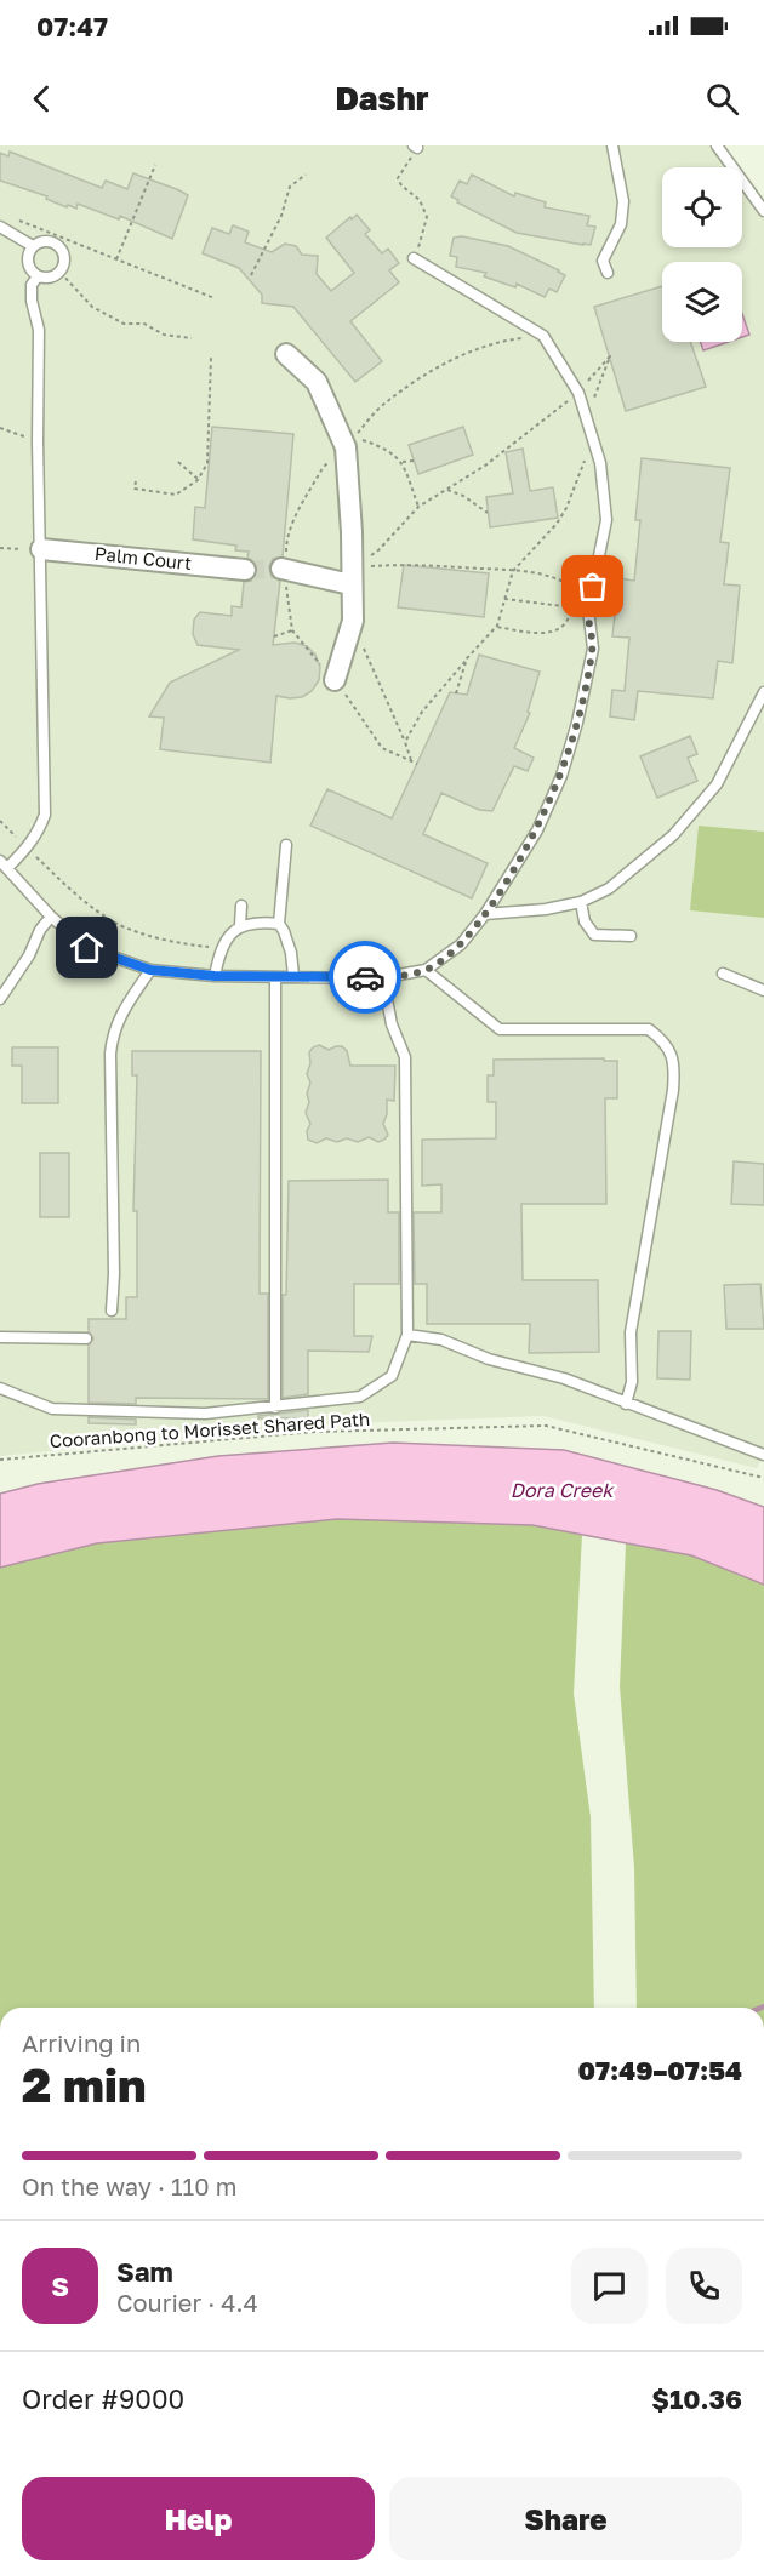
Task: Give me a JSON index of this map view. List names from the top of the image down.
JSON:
{
  "streets": {
    "street": ["Palm Court"],
    "path": ["Cooranbong to Morisset Shared Path"]
  },
  "water": ["Dora Creek"],
  "page": {
    "status": "07:47",
    "header": "Dashr",
    "heading": ["2 min", "Arriving in", "07:49–07:54"],
    "panel": [
      "Sam",
      "Courier · 4.4",
      "Order #9000",
      "$10.36"
    ],
    "bar": "On the way · 110 m",
    "round": "S",
    "buttons": ["Help", "Share"]
  }
}
